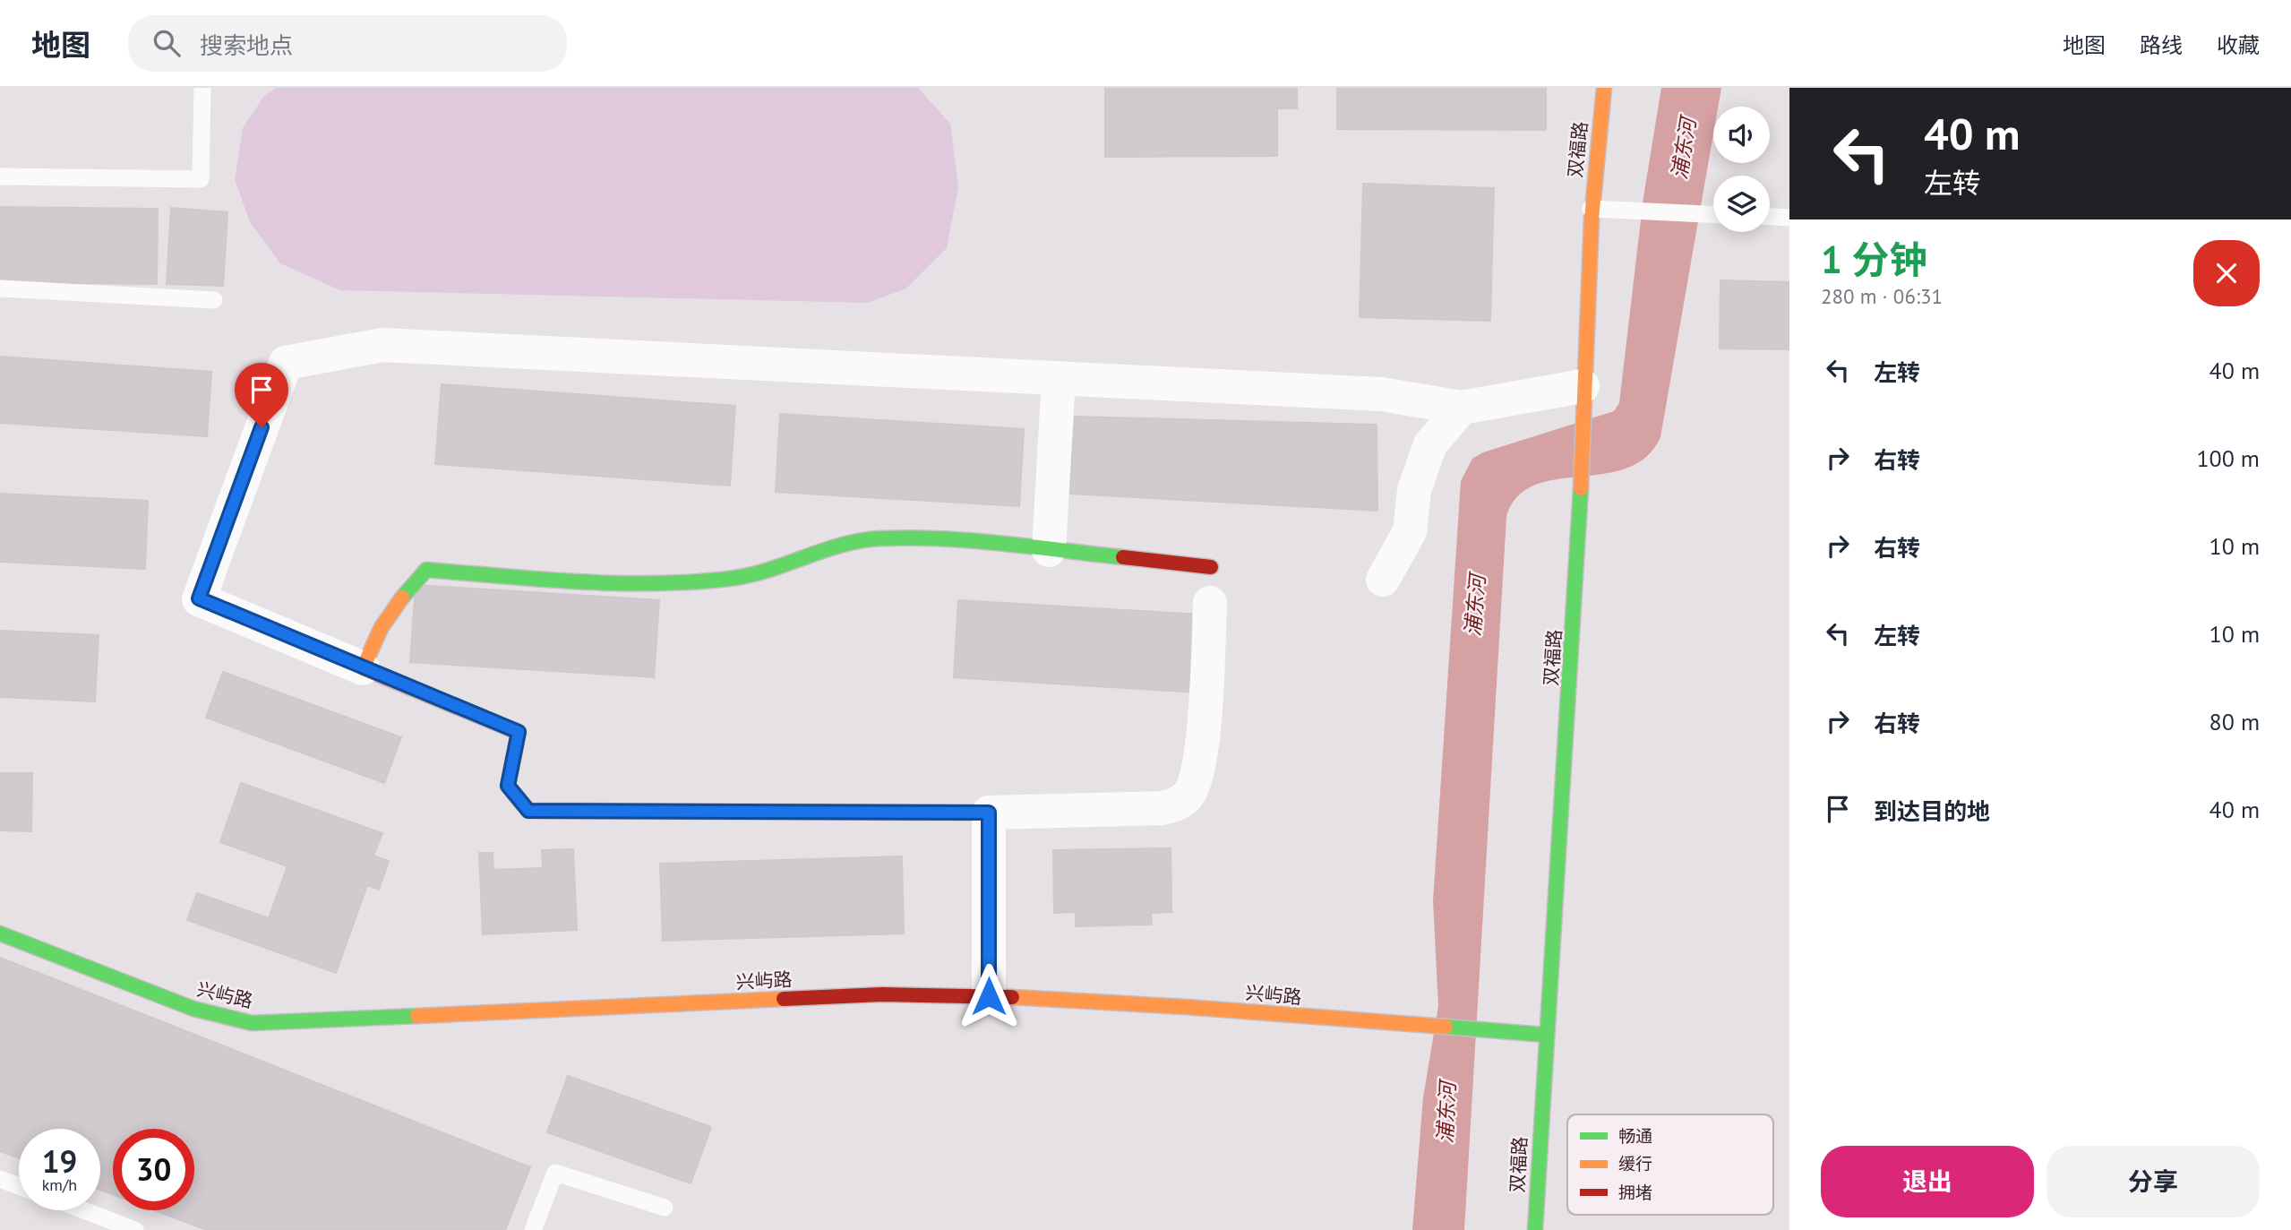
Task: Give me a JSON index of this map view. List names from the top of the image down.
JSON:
{
  "streets": {
    "street": ["双福路", "兴屿路"]
  },
  "crossings": [
    ["双福路", "兴屿路"]
  ],
  "water": ["浦东河"],
  "legend": ["畅通", "缓行", "拥堵"],
  "page": {
    "header": "地图",
    "search": "搜索地点",
    "nav": ["地图", "路线", "收藏"],
    "turn": ["40 m", "左转"],
    "heading": ["1 分钟", "280 m · 06:31"],
    "list": [
      {
        "name": "左转",
        "value": "40 m"
      },
      {
        "name": "右转",
        "value": "100 m"
      },
      {
        "name": "右转",
        "value": "10 m"
      },
      {
        "name": "左转",
        "value": "10 m"
      },
      {
        "name": "右转",
        "value": "80 m"
      },
      {
        "name": "到达目的地",
        "value": "40 m"
      }
    ],
    "speed": "19 km/h",
    "limit": "30",
    "buttons": ["退出", "分享"]
  }
}
